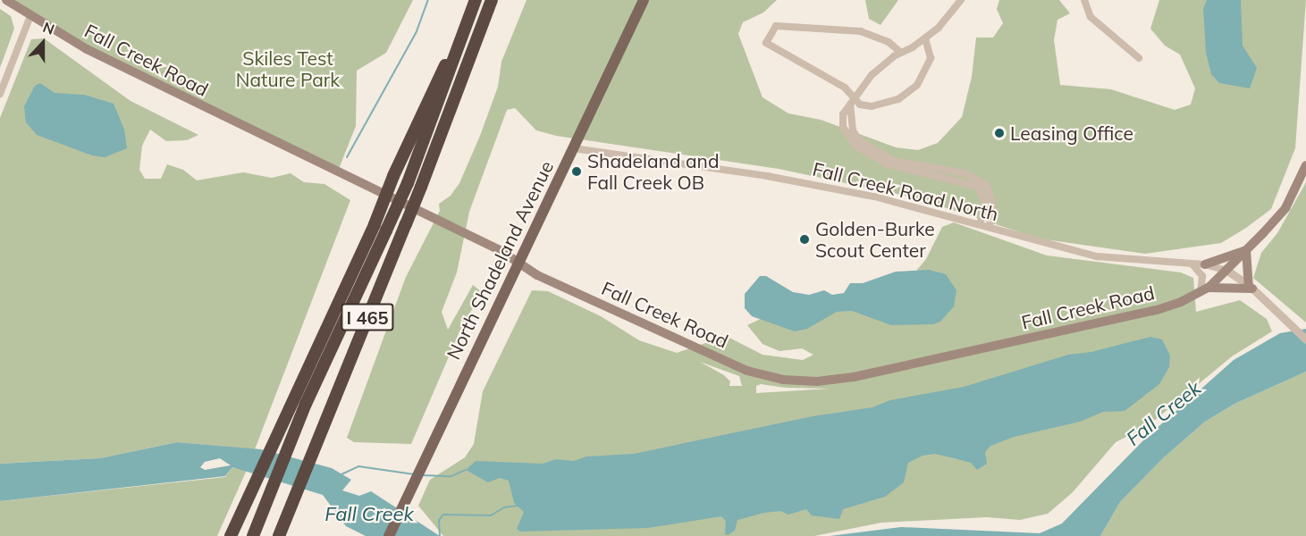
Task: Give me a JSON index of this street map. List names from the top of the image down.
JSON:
{
  "streets": {
    "highway": ["I 465"],
    "main road": ["Fall Creek Road", "North Shadeland Avenue"],
    "street": ["Fall Creek Road North"]
  },
  "crossings": [
    ["Fall Creek Road", "Fall Creek Road North"],
    ["Fall Creek Road", "North Shadeland Avenue"],
    ["Fall Creek Road North", "North Shadeland Avenue"]
  ],
  "water": ["Fall Creek"],
  "parks": ["Skiles Test Nature Park"],
  "places": ["Leasing Office", "Shadeland and Fall Creek OB", "Golden-Burke Scout Center"],
  "north": "top"
}
